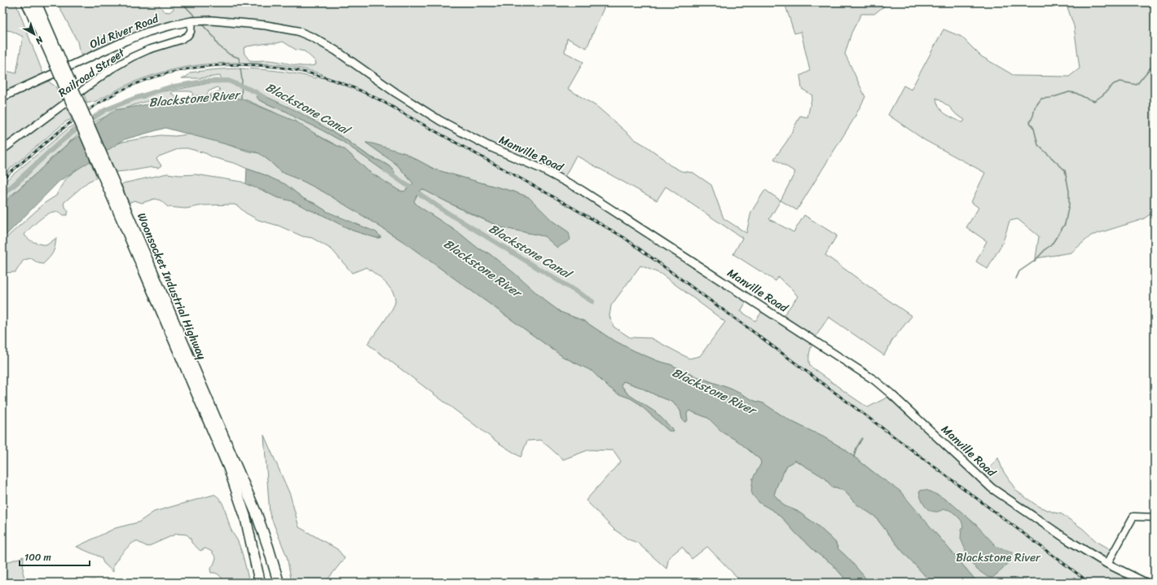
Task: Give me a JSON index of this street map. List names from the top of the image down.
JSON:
{
  "streets": {
    "highway": ["Woonsocket Industrial Highway"],
    "main road": ["Old River Road", "Manville Road"],
    "street": ["Railroad Street"]
  },
  "crossings": [
    ["Old River Road", "Railroad Street"],
    ["Old River Road", "Manville Road"]
  ],
  "water": ["Blackstone River", "Blackstone Canal"],
  "parks": ["Blackstone River"],
  "scale_bar": "100 m",
  "north": "bottom right"
}
